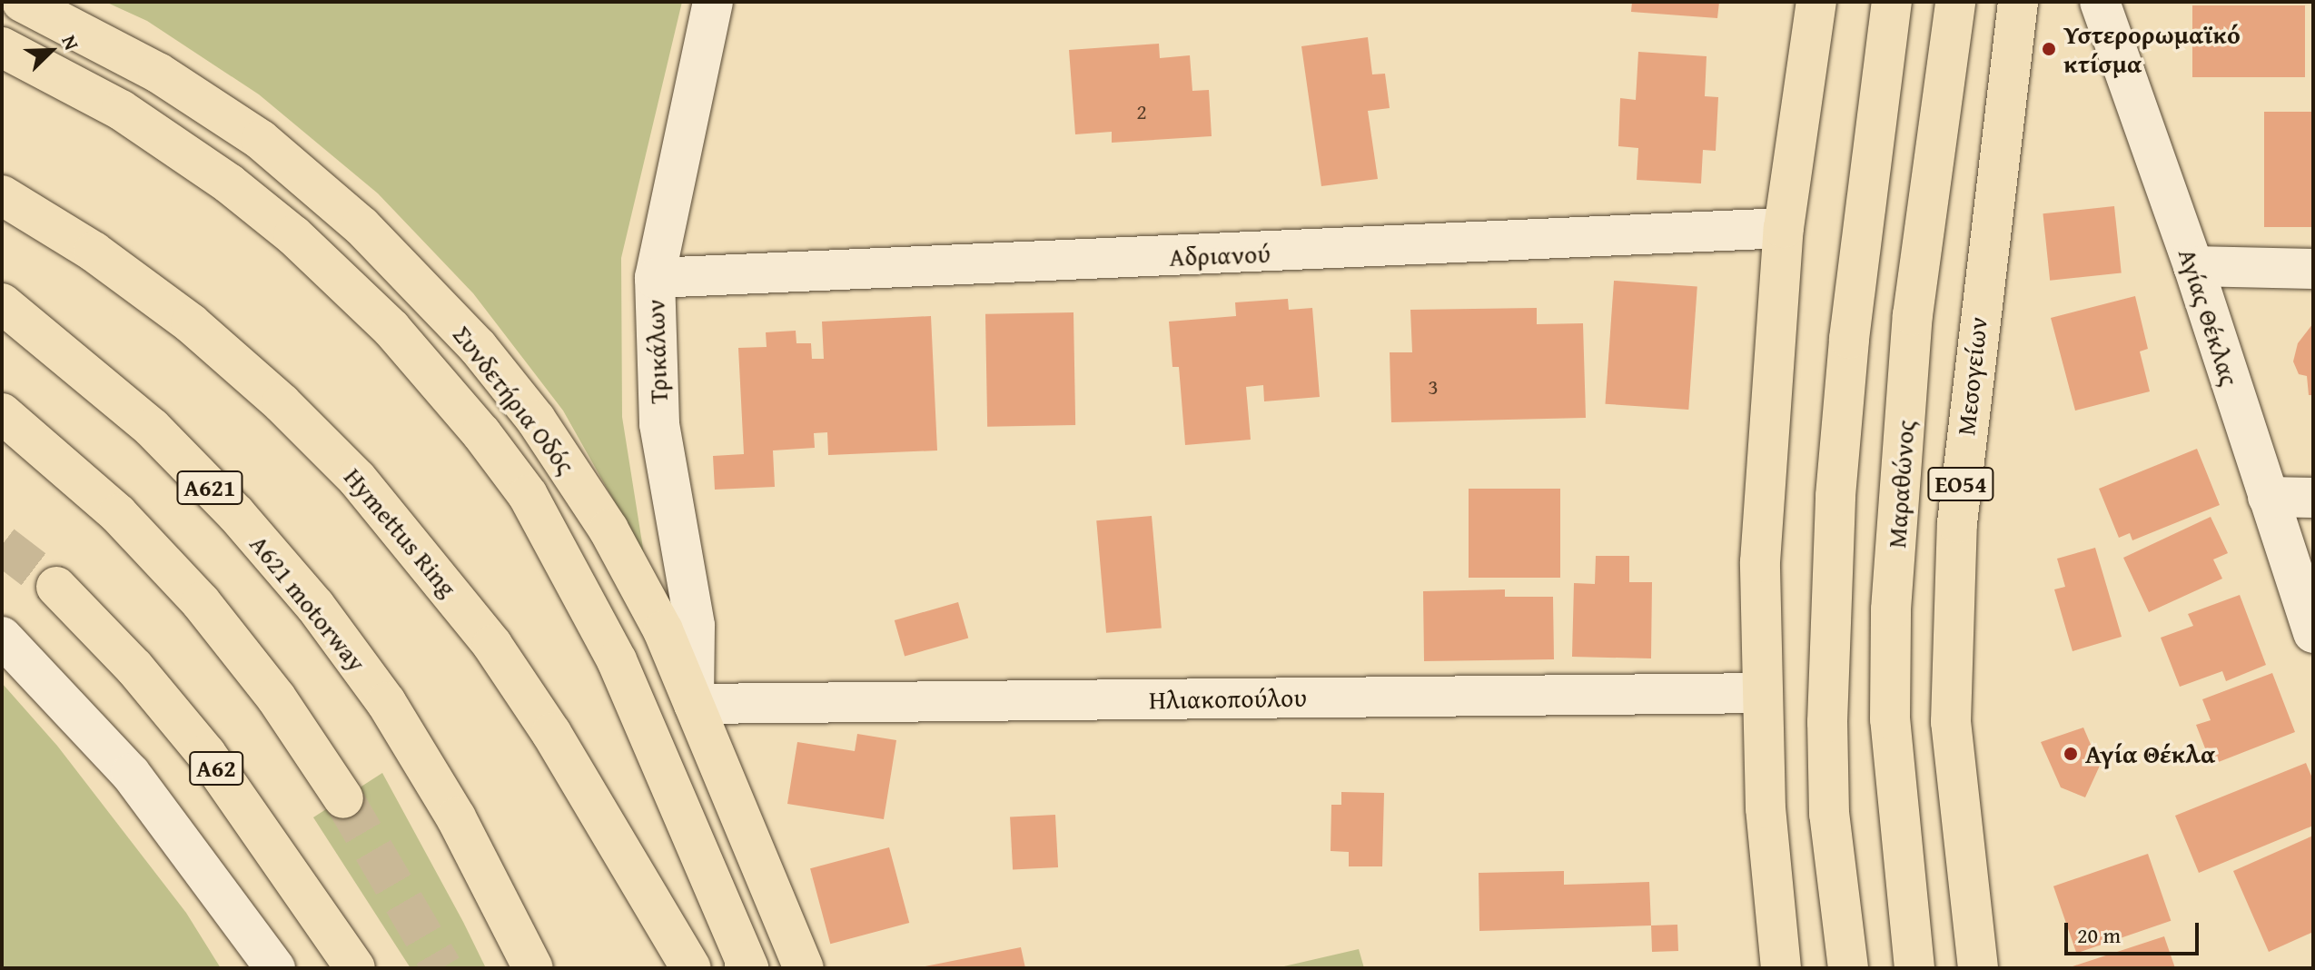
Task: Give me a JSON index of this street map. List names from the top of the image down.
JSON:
{
  "streets": {
    "main road": [
      "Μεσογείων",
      "Συνδετήρια Οδός",
      "Μαραθώνος",
      "ΕΟ54",
      "Α621",
      "Hymettus Ring",
      "A621 motorway",
      "Α62"
    ],
    "street": [
      "Αδριανού",
      "Αγίας Θέκλας",
      "Τρικάλων",
      "Ηλιακοπούλου"
    ]
  },
  "crossings": [
    ["Αδριανού", "Τρικάλων"],
    ["Τρικάλων", "Συνδετήρια Οδός"],
    ["Τρικάλων", "Ηλιακοπούλου"],
    ["Συνδετήρια Οδός", "Ηλιακοπούλου"]
  ],
  "places": ["Υστερορωμαϊκό κτίσμα", "Αγία Θέκλα"],
  "house_numbers": ["2", "3"],
  "scale_bar": "20 m",
  "north": "top right"
}
